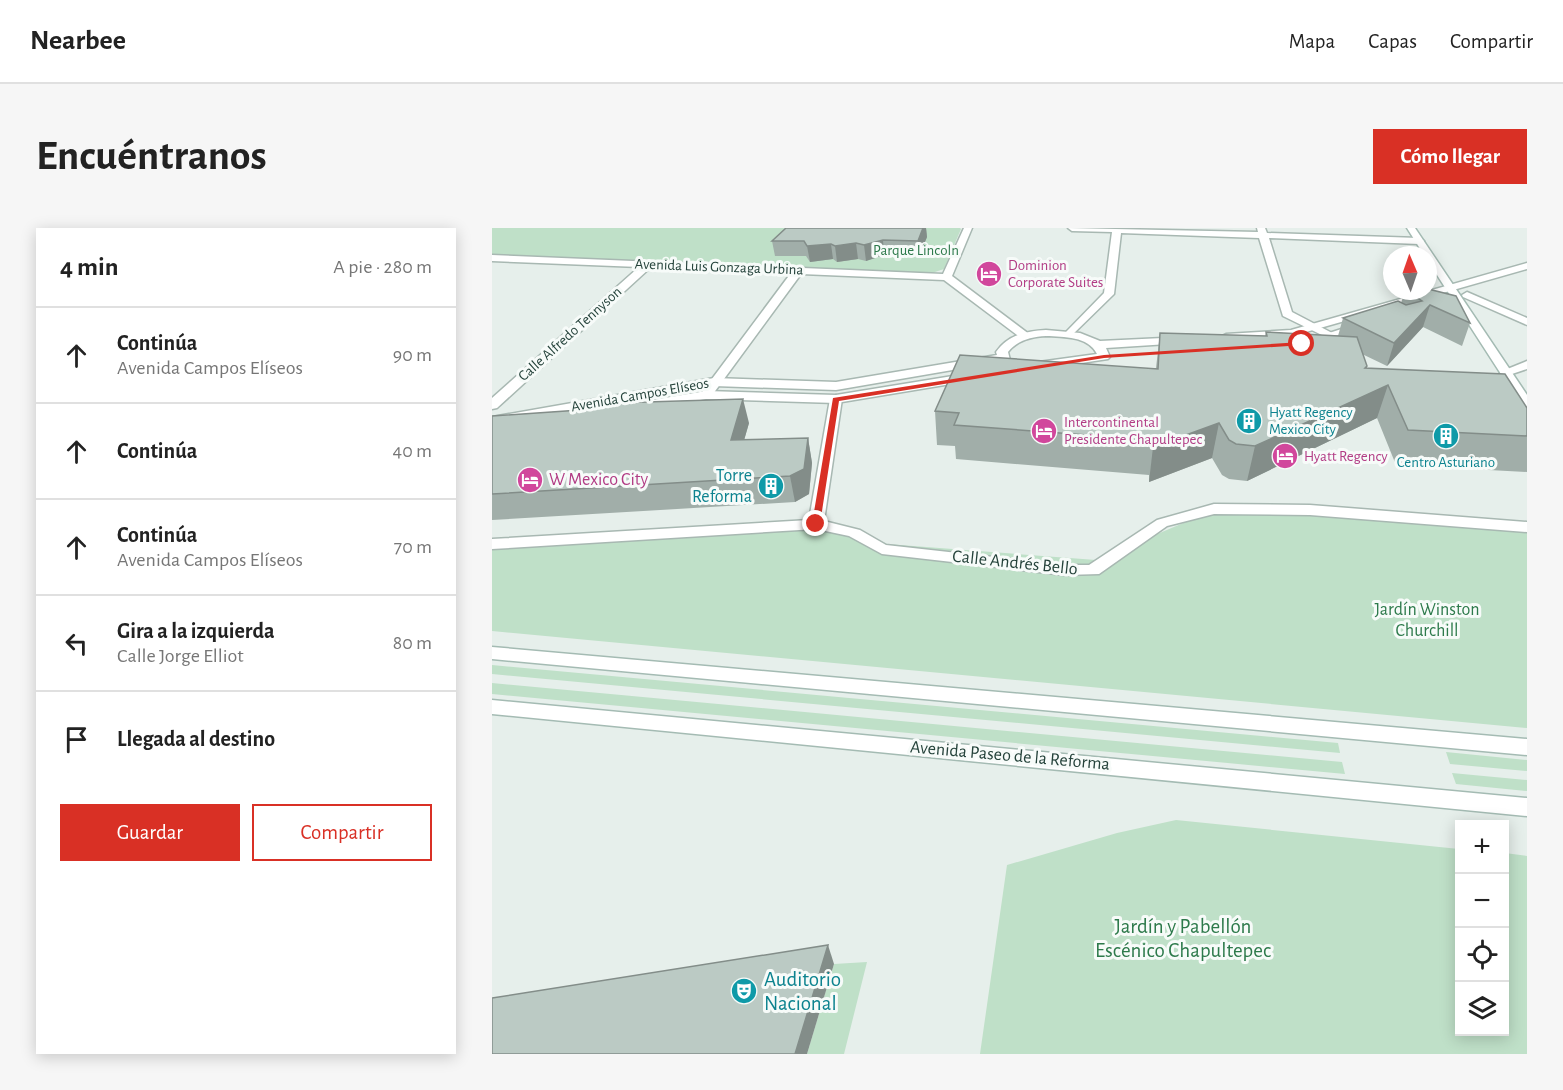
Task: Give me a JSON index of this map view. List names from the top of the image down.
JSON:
{
  "streets": {
    "street": [
      "Avenida Luis Gonzaga Urbina",
      "Calle Alfredo Tennyson",
      "Avenida Campos Elíseos",
      "Calle Andrés Bello",
      "Avenida Paseo de la Reforma"
    ]
  },
  "crossings": [
    ["Avenida Luis Gonzaga Urbina", "Calle Alfredo Tennyson"]
  ],
  "parks": ["Parque Lincoln", "Jardín Winston Churchill", "Jardín y Pabellón Escénico Chapultepec"],
  "places": {
    "hotel": [
      "Dominion Corporate Suites",
      "Intercontinental Presidente Chapultepec",
      "Hyatt Regency",
      "W Mexico City"
    ],
    "building": ["Hyatt Regency Mexico City", "Centro Asturiano", "Torre Reforma"],
    "theatre": ["Auditorio Nacional"]
  },
  "north": "top",
  "page": {
    "header": "Nearbee",
    "nav": ["Mapa", "Capas", "Compartir"],
    "buttons": [
      "Cómo llegar",
      ["Guardar", "Compartir"]
    ],
    "title": "Encuéntranos",
    "heading": ["4 min", "A pie · 280 m"],
    "list": [
      ["Continúa", "Avenida Campos Elíseos", "90 m"],
      ["Continúa", "40 m"],
      ["Continúa", "Avenida Campos Elíseos", "70 m"],
      ["Gira a la izquierda", "Calle Jorge Elliot", "80 m"],
      "Llegada al destino"
    ],
    "map_buttons": ["+", "−"]
  }
}
